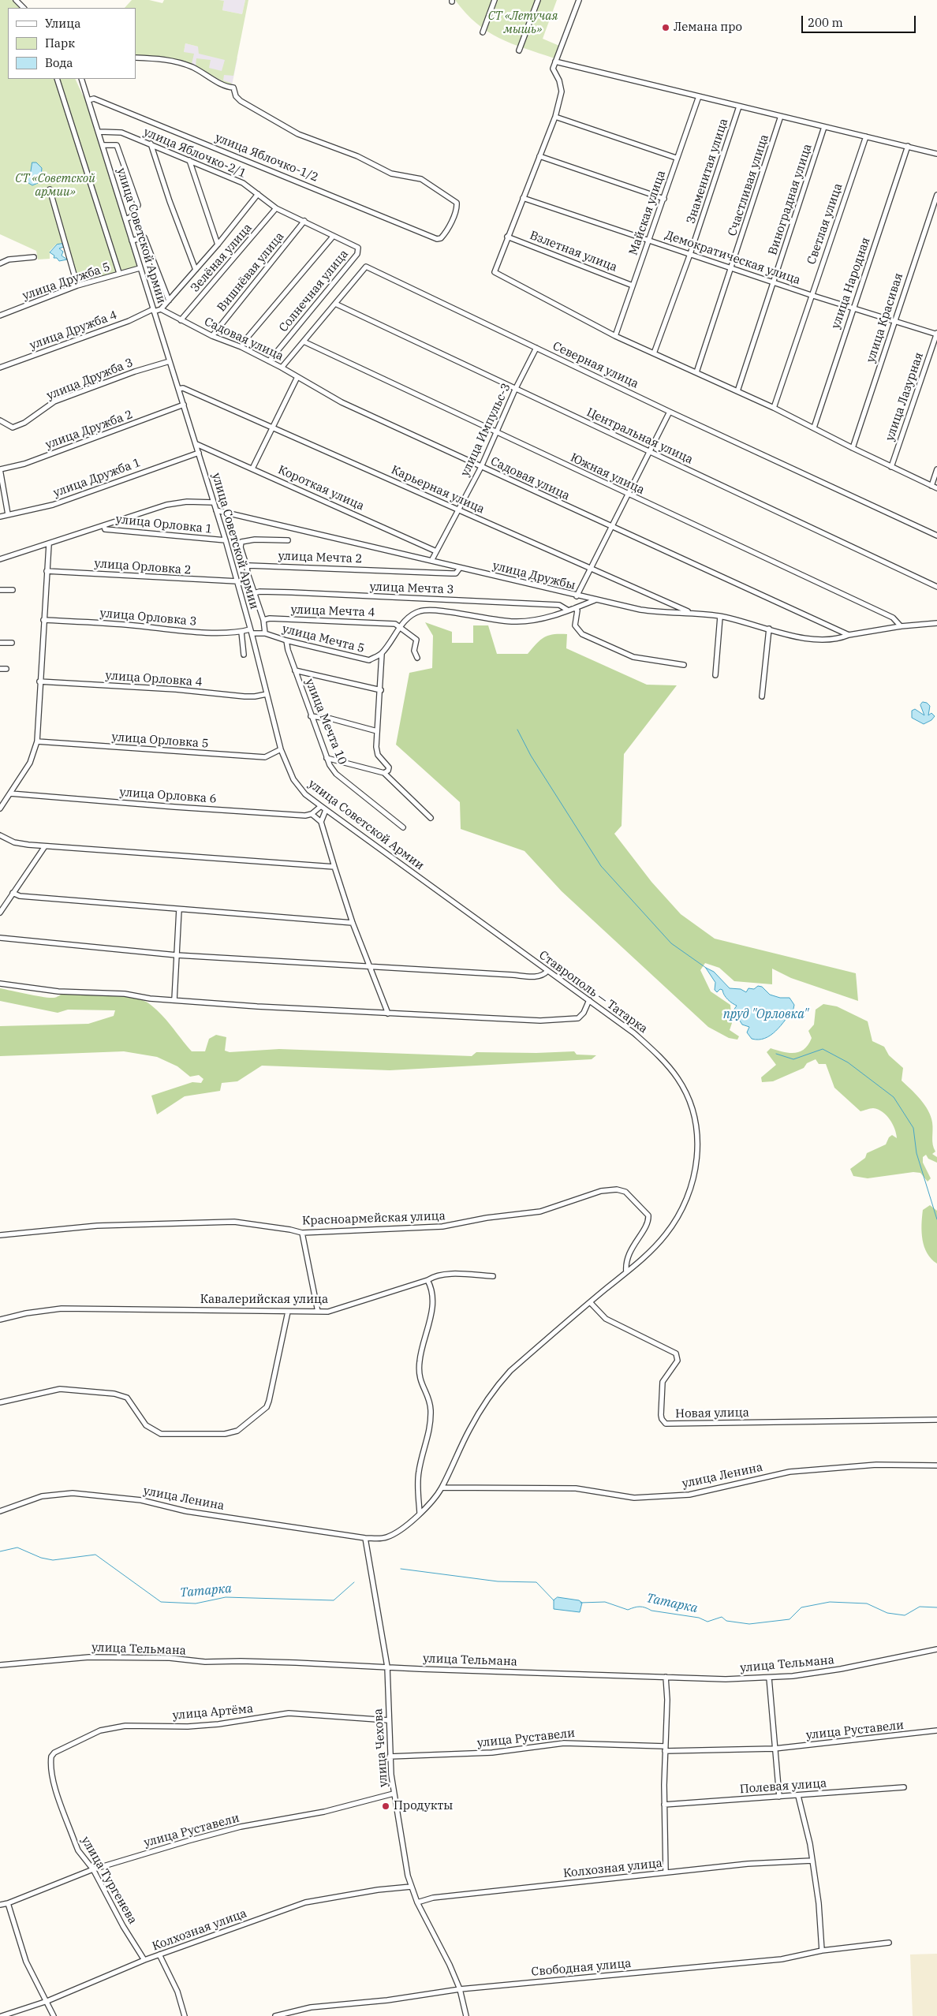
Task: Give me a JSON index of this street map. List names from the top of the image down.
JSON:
{
  "streets": {
    "street": [
      "улица Яблочко-2/1",
      "улица Яблочко-1/2",
      "Знаменитая улица",
      "Счастливая улица",
      "Виноградная улица",
      "Майская улица",
      "Светлая улица",
      "улица Советской Армии",
      "Взлетная улица",
      "Зелёная улица",
      "Демократическая улица",
      "Вишнёвая улица",
      "улица Дружба 5",
      "улица Народная",
      "Солнечная улица",
      "улица Красивая",
      "улица Дружба 4",
      "Садовая улица",
      "Северная улица",
      "улица Дружба 3",
      "улица Лазурная",
      "улица Дружба 2",
      "улица Импульс-3",
      "Центральная улица",
      "Южная улица",
      "улица Дружба 1",
      "Короткая улица",
      "Карьерная улица",
      "улица Орловка 1",
      "улица Мечта 2",
      "улица Орловка 2",
      "улица Дружбы",
      "улица Мечта 3",
      "улица Мечта 4",
      "улица Орловка 3",
      "улица Мечта 5",
      "улица Орловка 4",
      "улица Мечта 10",
      "улица Орловка 5",
      "улица Орловка 6",
      "Ставрополь — Татарка",
      "Красноармейская улица",
      "Кавалерийская улица",
      "Новая улица",
      "улица Ленина",
      "улица Тельмана",
      "улица Артёма",
      "улица Руставели",
      "улица Чехова",
      "Полевая улица",
      "Колхозная улица",
      "улица Тургенева",
      "Свободная улица"
    ]
  },
  "crossings": [
    ["улица Яблочко-2/1", "улица Советской Армии"],
    ["улица Яблочко-2/1", "Зелёная улица"],
    ["улица Яблочко-2/1", "Солнечная улица"],
    ["улица Яблочко-1/2", "улица Советской Армии"],
    ["Знаменитая улица", "Демократическая улица"],
    ["Счастливая улица", "Демократическая улица"],
    ["Виноградная улица", "Демократическая улица"],
    ["Майская улица", "Взлетная улица"],
    ["Майская улица", "Демократическая улица"],
    ["Светлая улица", "Демократическая улица"],
    ["улица Советской Армии", "улица Дружба 5"],
    ["улица Советской Армии", "улица Дружба 4"],
    ["улица Советской Армии", "улица Дружба 3"],
    ["улица Советской Армии", "улица Дружба 2"],
    ["улица Советской Армии", "улица Дружба 1"],
    ["улица Советской Армии", "Короткая улица"],
    ["улица Советской Армии", "Карьерная улица"],
    ["улица Советской Армии", "улица Орловка 1"],
    ["улица Советской Армии", "улица Орловка 2"],
    ["улица Советской Армии", "улица Дружбы"],
    ["улица Советской Армии", "улица Орловка 3"],
    ["улица Советской Армии", "улица Мечта 5"],
    ["улица Советской Армии", "улица Орловка 4"],
    ["улица Советской Армии", "улица Орловка 5"],
    ["улица Советской Армии", "Ставрополь — Татарка"],
    ["Зелёная улица", "Солнечная улица"],
    ["Зелёная улица", "Садовая улица"],
    ["Демократическая улица", "улица Народная"],
    ["Демократическая улица", "улица Красивая"],
    ["Демократическая улица", "улица Лазурная"],
    ["Вишнёвая улица", "Солнечная улица"],
    ["Вишнёвая улица", "Садовая улица"],
    ["Солнечная улица", "Садовая улица"],
    ["Садовая улица", "Северная улица"],
    ["Садовая улица", "улица Импульс-3"],
    ["Садовая улица", "улица Дружбы"],
    ["Северная улица", "улица Импульс-3"],
    ["Северная улица", "Центральная улица"],
    ["Северная улица", "Южная улица"],
    ["улица Импульс-3", "Центральная улица"],
    ["улица Импульс-3", "Южная улица"],
    ["улица Импульс-3", "Короткая улица"],
    ["улица Импульс-3", "Карьерная улица"],
    ["улица Импульс-3", "улица Дружбы"],
    ["Карьерная улица", "улица Дружбы"],
    ["улица Мечта 2", "улица Дружбы"],
    ["улица Орловка 3", "улица Мечта 5"],
    ["улица Мечта 5", "улица Мечта 10"],
    ["Ставрополь — Татарка", "Красноармейская улица"],
    ["Ставрополь — Татарка", "Новая улица"],
    ["Ставрополь — Татарка", "улица Ленина"],
    ["Новая улица", "улица Ленина"],
    ["улица Ленина", "улица Чехова"],
    ["улица Тельмана", "улица Чехова"],
    ["улица Артёма", "улица Чехова"],
    ["улица Артёма", "улица Тургенева"],
    ["улица Руставели", "улица Чехова"],
    ["улица Руставели", "улица Тургенева"],
    ["улица Чехова", "Колхозная улица"],
    ["улица Чехова", "Свободная улица"],
    ["Колхозная улица", "улица Тургенева"]
  ],
  "water": ["пруд \"Орловка\"", "Татарка"],
  "parks": ["СТ «Летучая мышь»", "СТ «Советской армии»"],
  "places": ["Лемана про", "Продукты"],
  "legend": ["Улица", "Парк", "Вода"],
  "scale_bar": "200 m"
}
